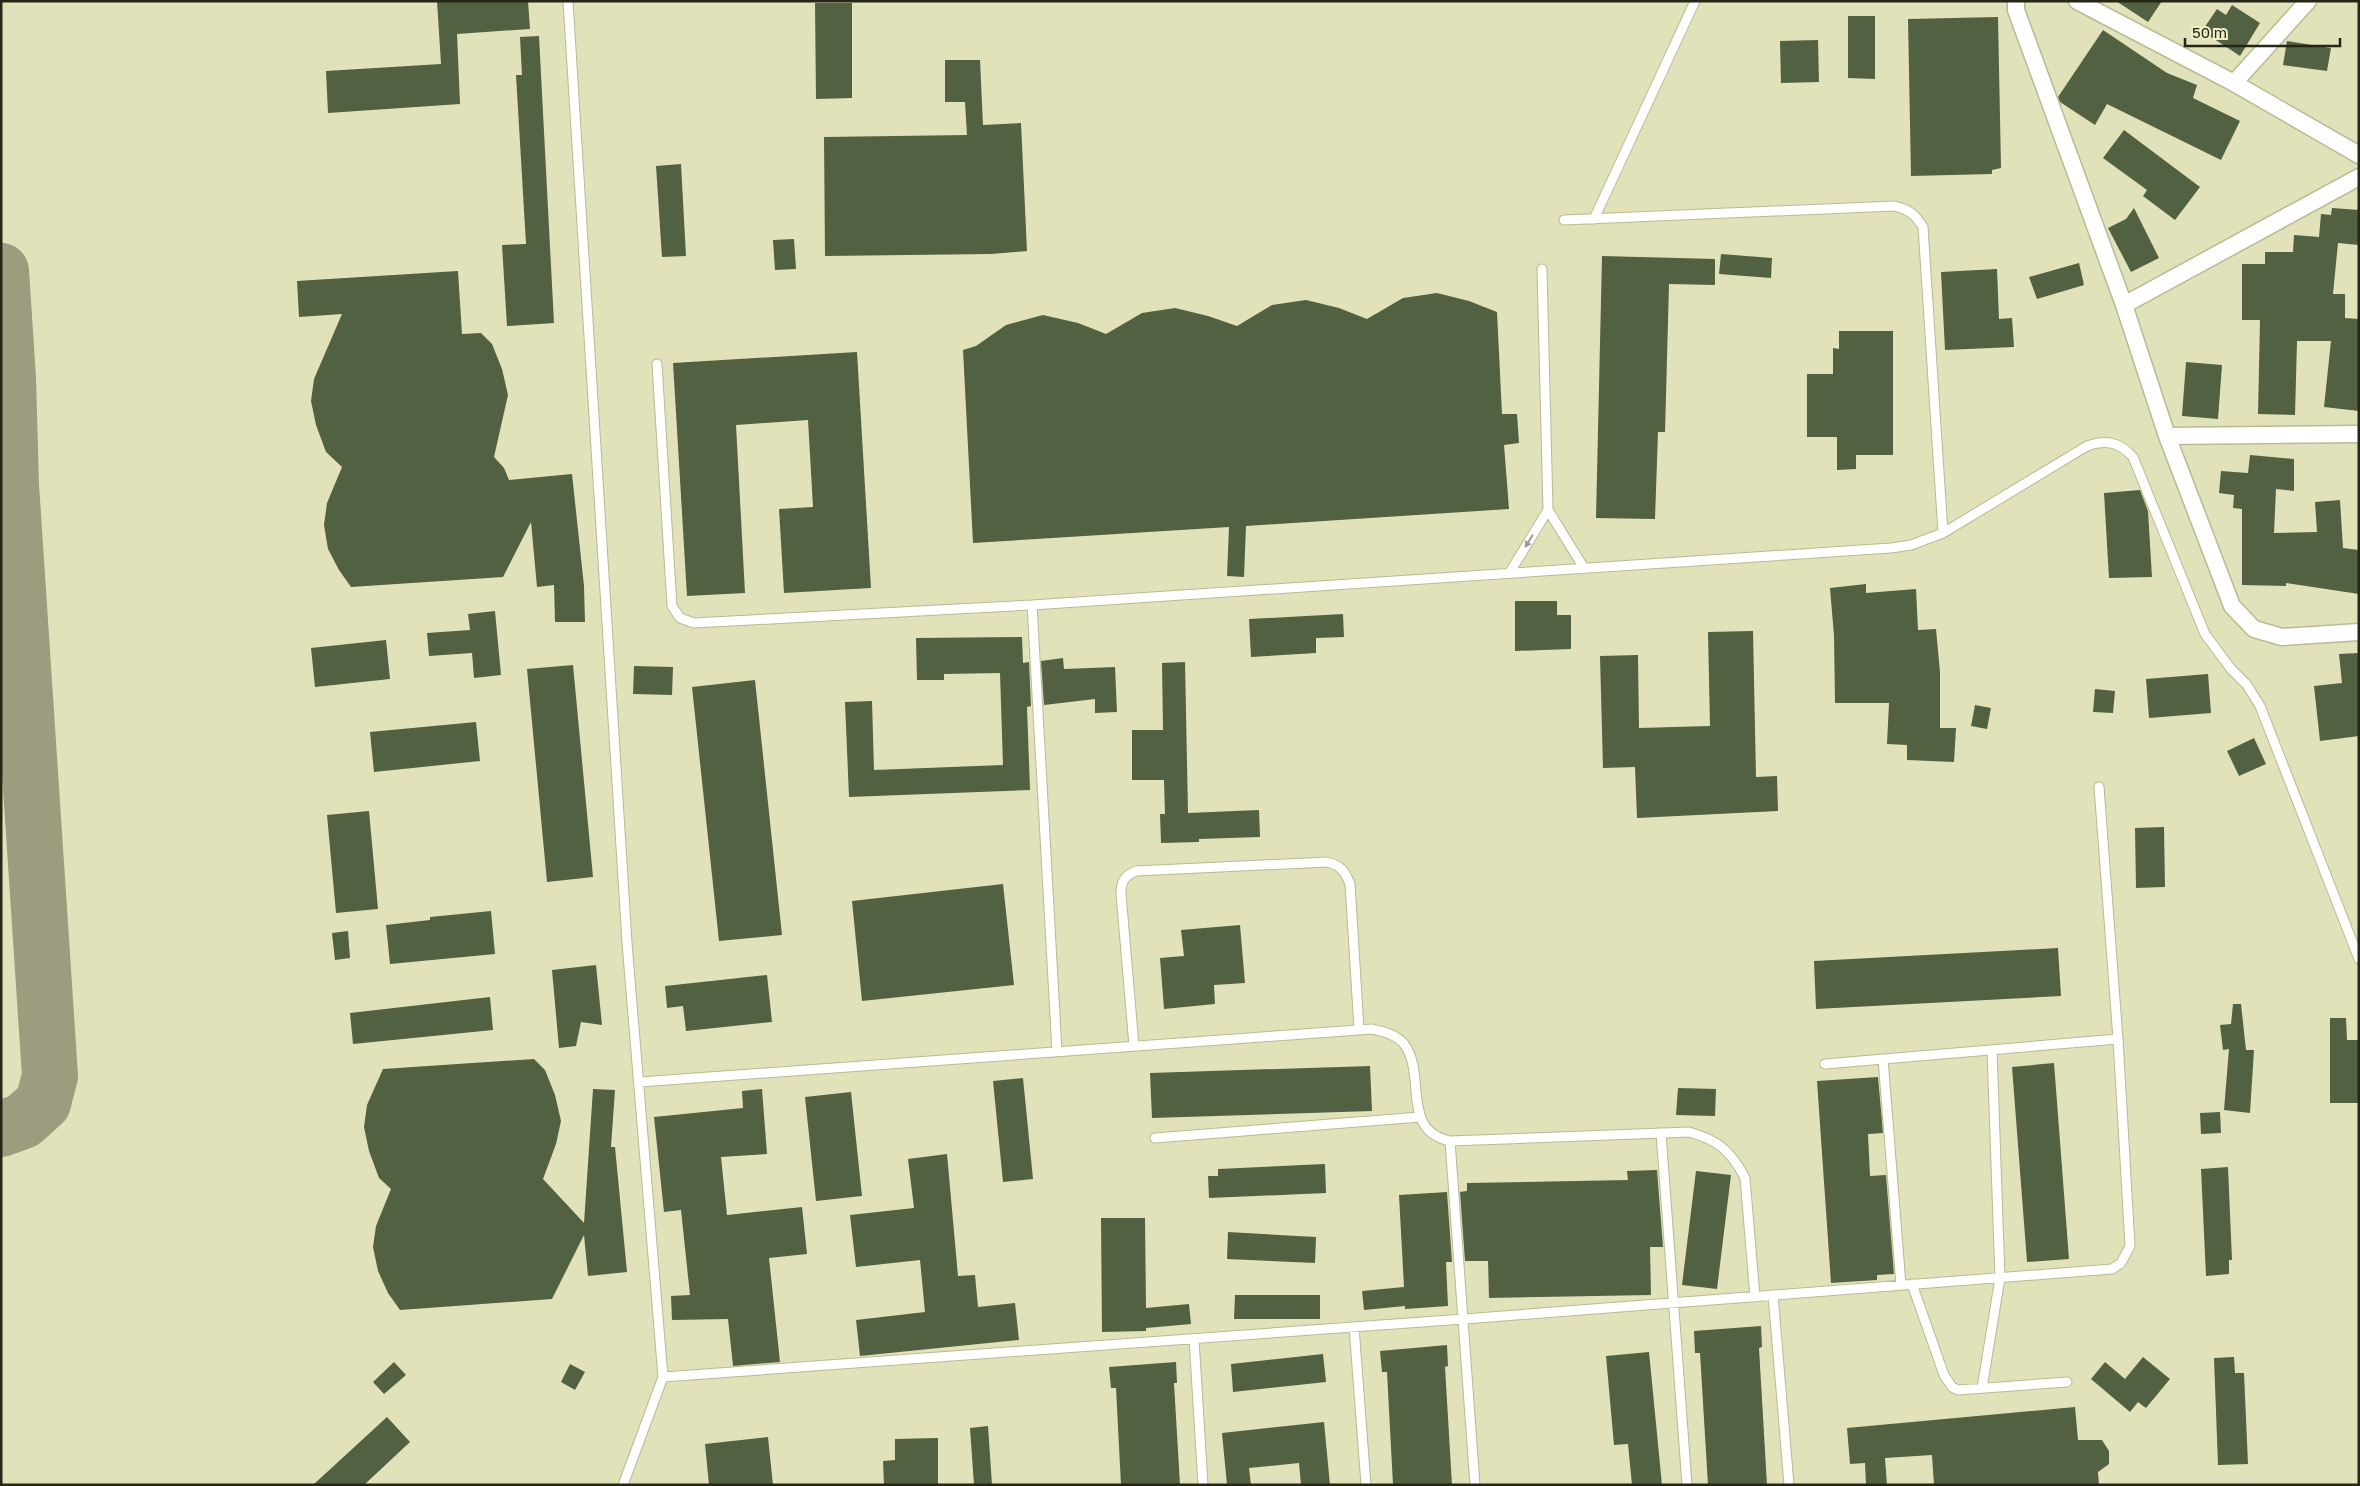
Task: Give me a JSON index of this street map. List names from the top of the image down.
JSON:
{
  "scale_bar": "50 m"
}
